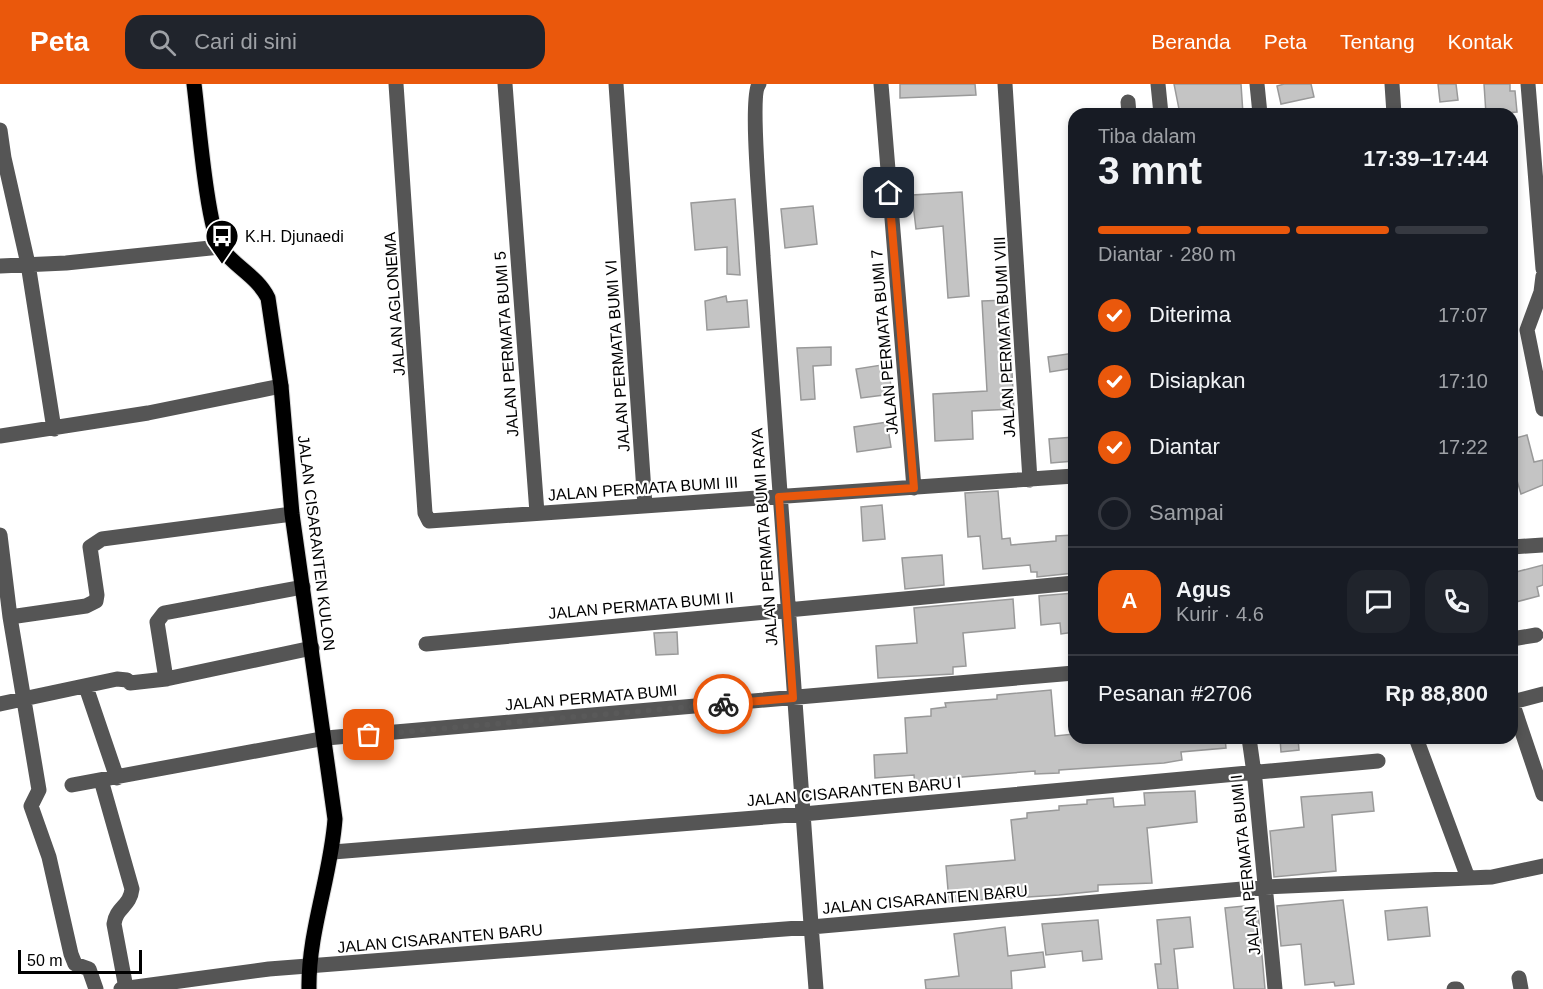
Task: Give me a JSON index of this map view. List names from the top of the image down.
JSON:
{
  "streets": {
    "main road": ["JALAN CISARANTEN KULON"],
    "street": [
      "JALAN AGLONEMA",
      "JALAN PERMATA BUMI VIII",
      "JALAN PERMATA BUMI 7",
      "JALAN PERMATA BUMI 5",
      "JALAN PERMATA BUMI VI",
      "JALAN PERMATA BUMI III",
      "JALAN PERMATA BUMI RAYA",
      "JALAN PERMATA BUMI II",
      "JALAN PERMATA BUMI",
      "JALAN CISARANTEN BARU I",
      "JALAN PERMATA BUMI I",
      "JALAN CISARANTEN BARU"
    ]
  },
  "crossings": [
    ["JALAN AGLONEMA", "JALAN PERMATA BUMI III"],
    ["JALAN PERMATA BUMI VIII", "JALAN PERMATA BUMI III"],
    ["JALAN PERMATA BUMI 7", "JALAN PERMATA BUMI III"],
    ["JALAN PERMATA BUMI 5", "JALAN PERMATA BUMI III"],
    ["JALAN PERMATA BUMI VI", "JALAN PERMATA BUMI III"],
    ["JALAN PERMATA BUMI III", "JALAN PERMATA BUMI RAYA"],
    ["JALAN PERMATA BUMI RAYA", "JALAN PERMATA BUMI II"],
    ["JALAN PERMATA BUMI RAYA", "JALAN PERMATA BUMI"],
    ["JALAN PERMATA BUMI RAYA", "JALAN CISARANTEN BARU I"],
    ["JALAN PERMATA BUMI RAYA", "JALAN CISARANTEN BARU"],
    ["JALAN CISARANTEN KULON", "JALAN PERMATA BUMI"],
    ["JALAN CISARANTEN KULON", "JALAN CISARANTEN BARU I"],
    ["JALAN CISARANTEN KULON", "JALAN CISARANTEN BARU"],
    ["JALAN CISARANTEN BARU I", "JALAN PERMATA BUMI I"],
    ["JALAN PERMATA BUMI I", "JALAN CISARANTEN BARU"]
  ],
  "places": {
    "bus stop": ["K.H. Djunaedi"]
  },
  "scale_bar": "50 m",
  "page": {
    "header": "Peta",
    "search": "Cari di sini",
    "nav": [
      "Beranda",
      "Peta",
      "Tentang",
      "Kontak"
    ],
    "heading": ["3 mnt", "Tiba dalam", "17:39–17:44"],
    "panel": [
      "Agus",
      "Kurir · 4.6",
      "Pesanan #2706",
      "Rp 88,800"
    ],
    "bar": "Diantar · 280 m",
    "list": [
      ["Diterima", "17:07"],
      ["Disiapkan", "17:10"],
      ["Diantar", "17:22"],
      "Sampai"
    ],
    "round": "A",
    "scale": "50 m"
  }
}
